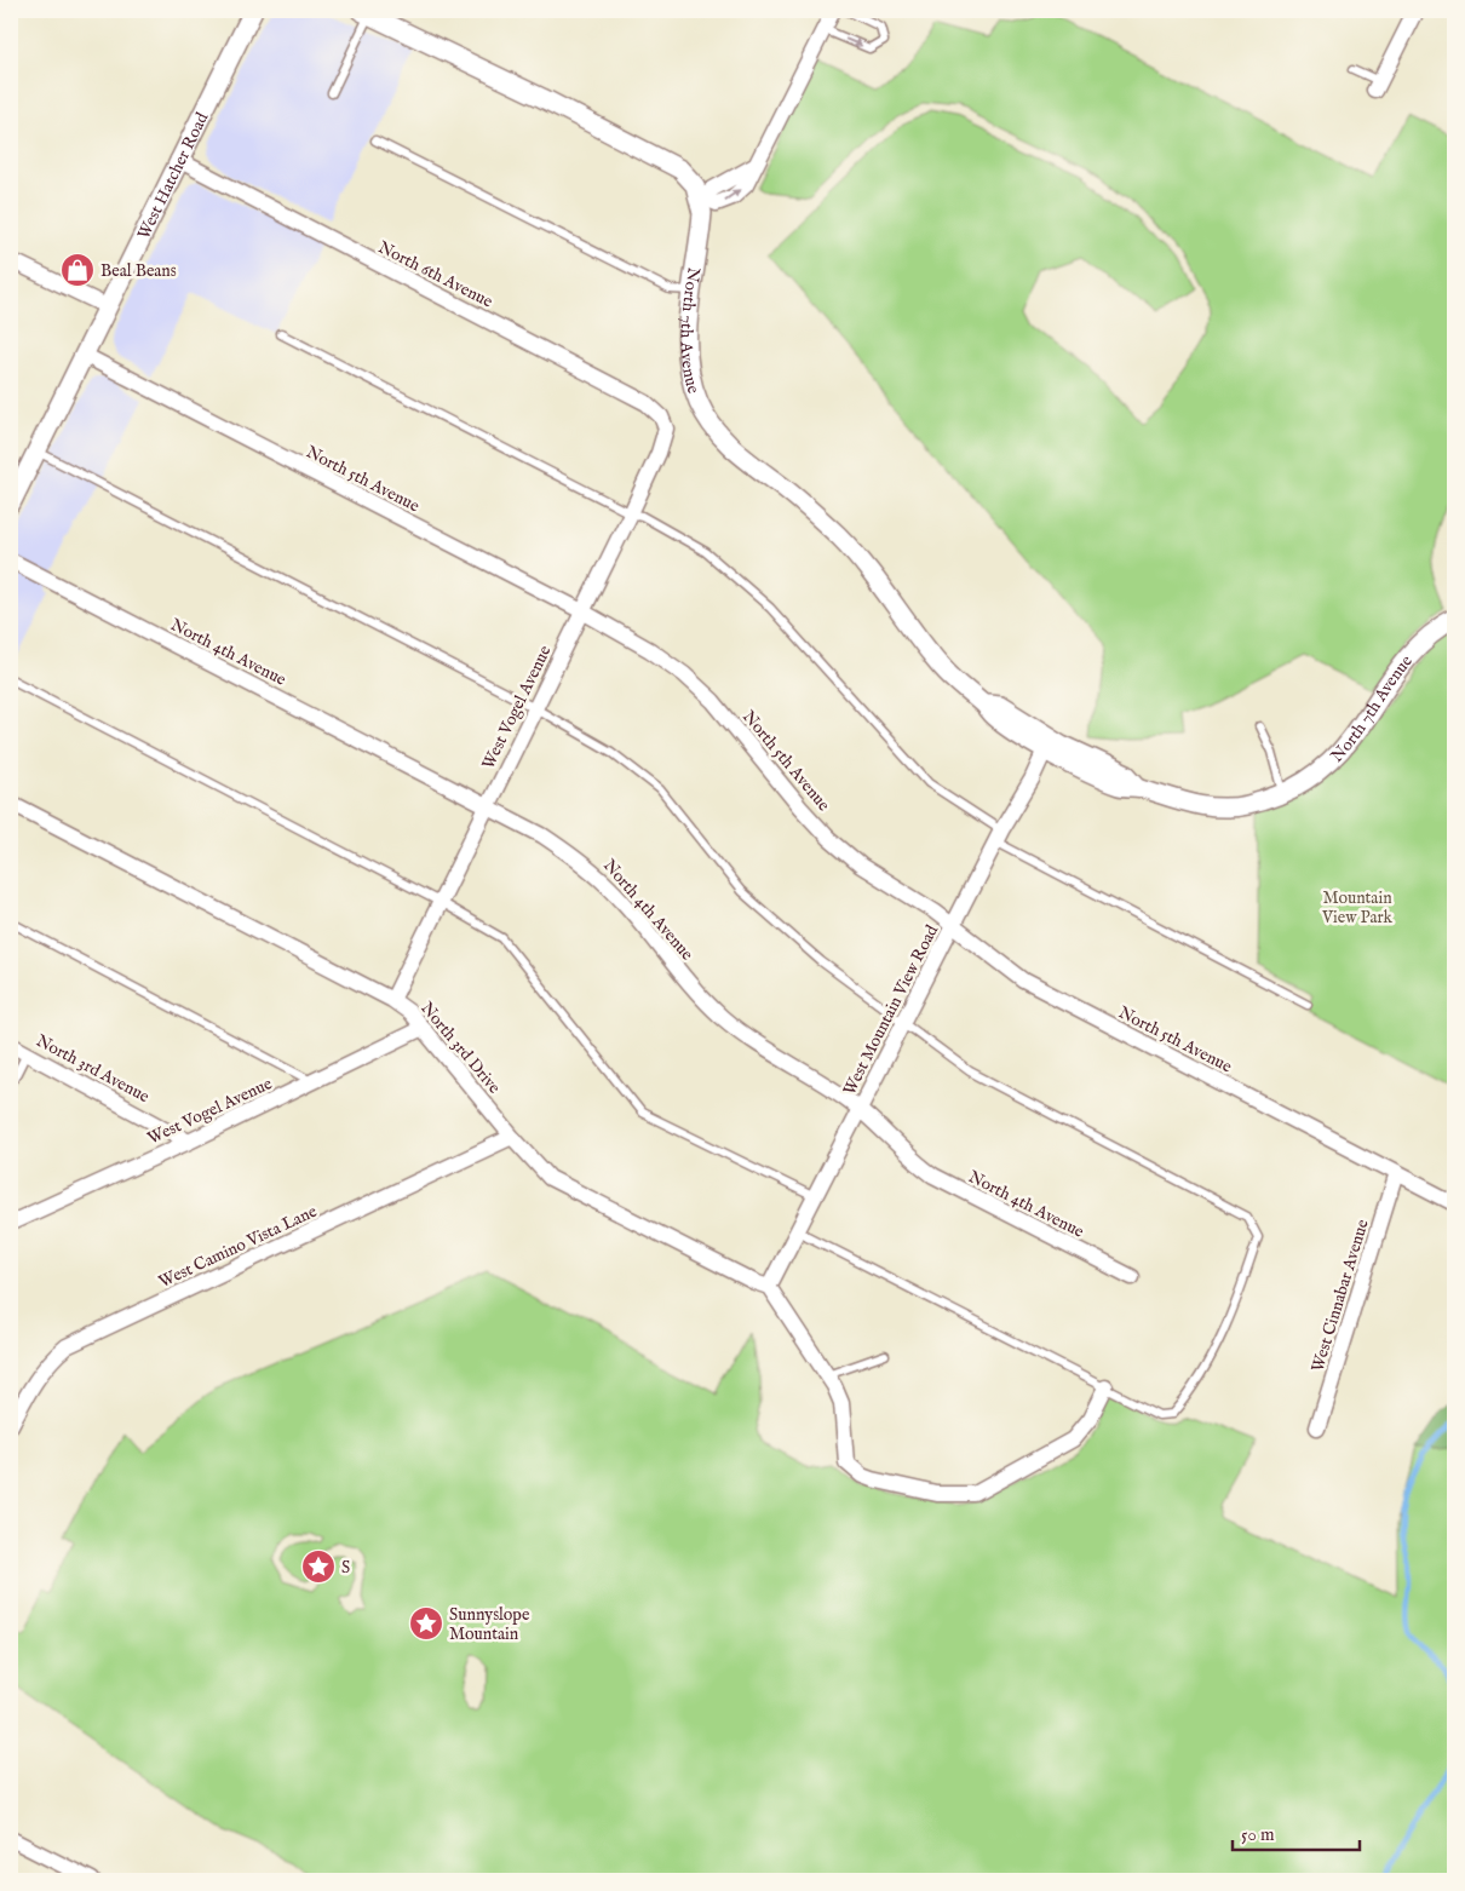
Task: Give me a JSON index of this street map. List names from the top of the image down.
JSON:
{
  "streets": {
    "street": [
      "West Hatcher Road",
      "North 6th Avenue",
      "North 7th Avenue",
      "North 5th Avenue",
      "North 4th Avenue",
      "West Vogel Avenue",
      "West Mountain View Road",
      "North 3rd Drive",
      "North 3rd Avenue",
      "West Camino Vista Lane",
      "West Cinnabar Avenue"
    ]
  },
  "crossings": [
    ["West Hatcher Road", "North 6th Avenue"],
    ["West Hatcher Road", "North 5th Avenue"],
    ["North 6th Avenue", "West Vogel Avenue"],
    ["North 7th Avenue", "West Mountain View Road"],
    ["North 5th Avenue", "West Vogel Avenue"],
    ["North 5th Avenue", "West Mountain View Road"],
    ["North 5th Avenue", "West Cinnabar Avenue"],
    ["North 4th Avenue", "West Vogel Avenue"],
    ["North 4th Avenue", "West Mountain View Road"],
    ["West Vogel Avenue", "North 3rd Drive"],
    ["West Vogel Avenue", "North 3rd Avenue"],
    ["West Mountain View Road", "North 3rd Drive"],
    ["North 3rd Drive", "West Camino Vista Lane"]
  ],
  "parks": ["Mountain View Park"],
  "places": {
    "shop": ["Beal Beans"],
    "place": ["S", "Sunnyslope Mountain"]
  },
  "scale_bar": "50 m"
}
